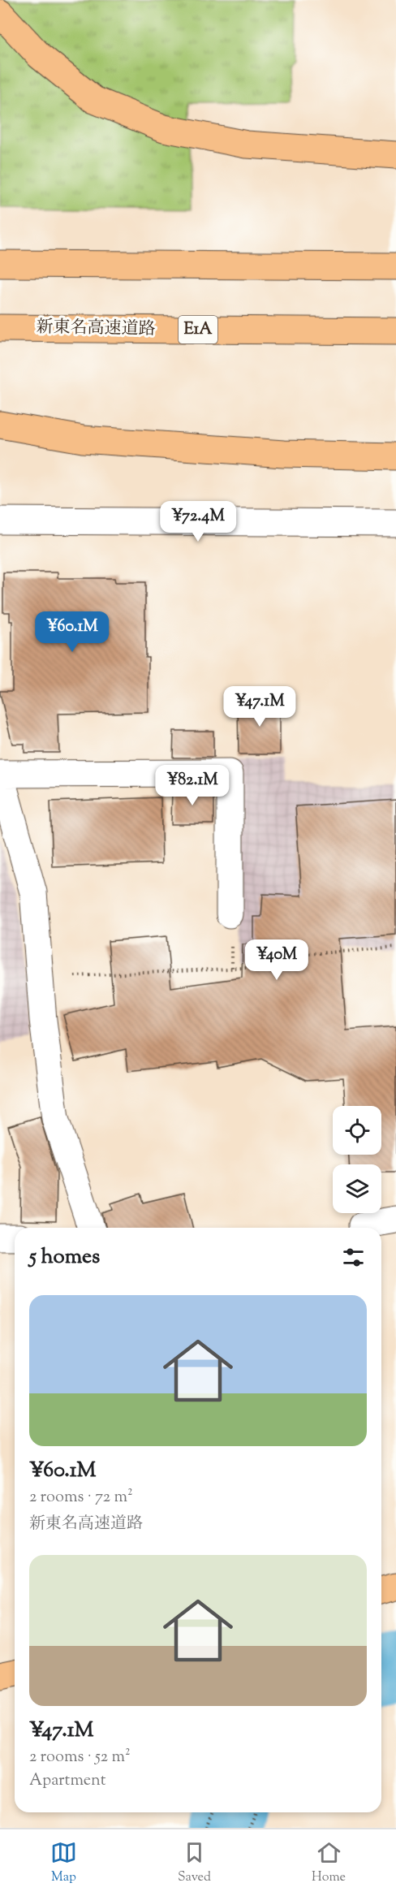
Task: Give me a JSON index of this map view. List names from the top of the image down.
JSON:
{
  "streets": {
    "main road": ["新東名高速道路", "E1A"]
  },
  "page": {
    "price": [
      "¥72.4M",
      "¥60.1M",
      "¥47.1M",
      "¥82.1M",
      "¥40M"
    ],
    "heading": "5 homes",
    "list": [
      {
        "name": "¥60.1M",
        "note": "2 rooms · 72 m² · 新東名高速道路"
      },
      {
        "name": "¥47.1M",
        "note": "2 rooms · 52 m² · Apartment"
      }
    ],
    "tabs": ["Map", "Saved", "Home"]
  }
}
